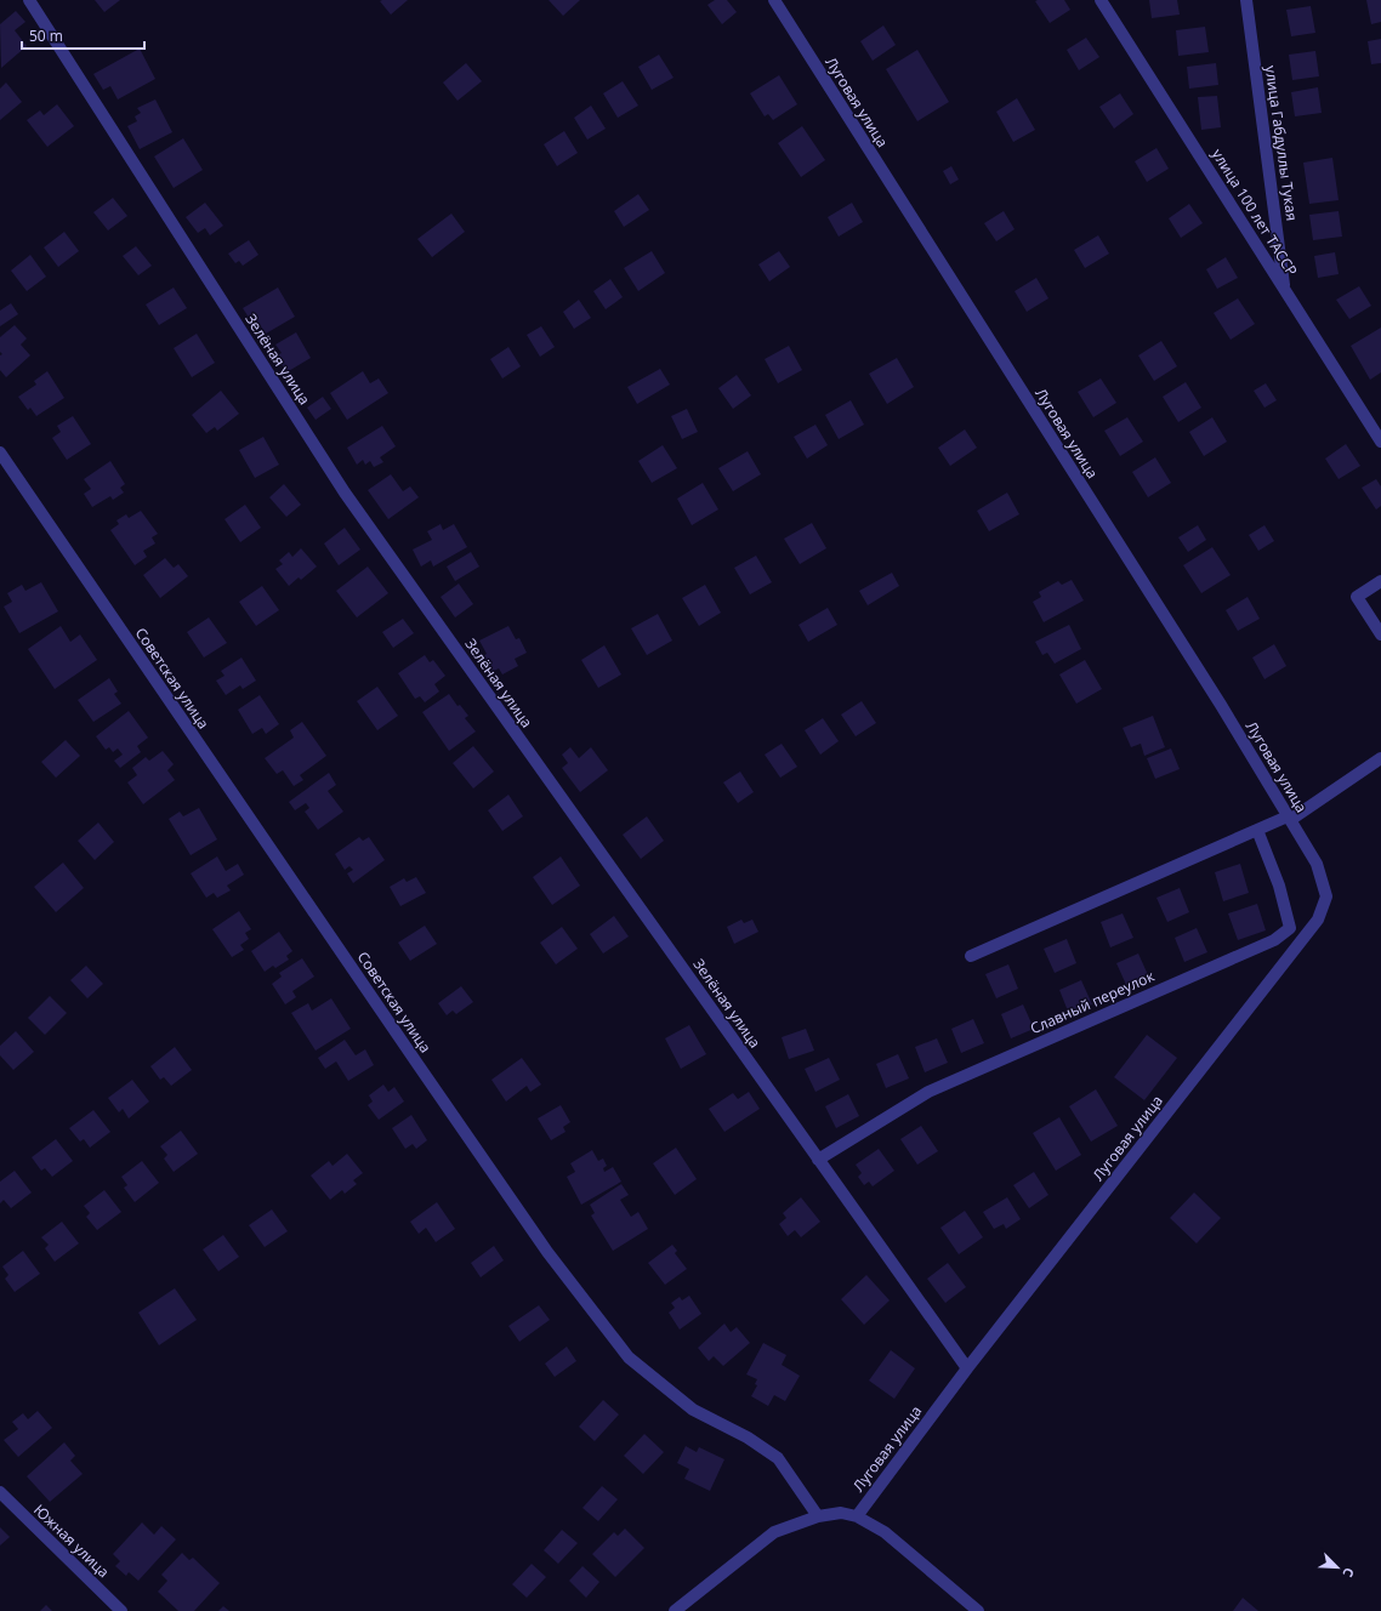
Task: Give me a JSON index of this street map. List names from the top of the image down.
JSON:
{
  "streets": {
    "street": [
      "Луговая улица",
      "улица Габдуллы Тукая",
      "улица 100 лет ТАССР",
      "Зелёная улица",
      "Советская улица",
      "Славный переулок",
      "Южная улица"
    ]
  },
  "crossings": [
    ["Луговая улица", "Зелёная улица"],
    ["улица Габдуллы Тукая", "улица 100 лет ТАССР"],
    ["Зелёная улица", "Славный переулок"]
  ],
  "scale_bar": "50 m",
  "north": "bottom right"
}
